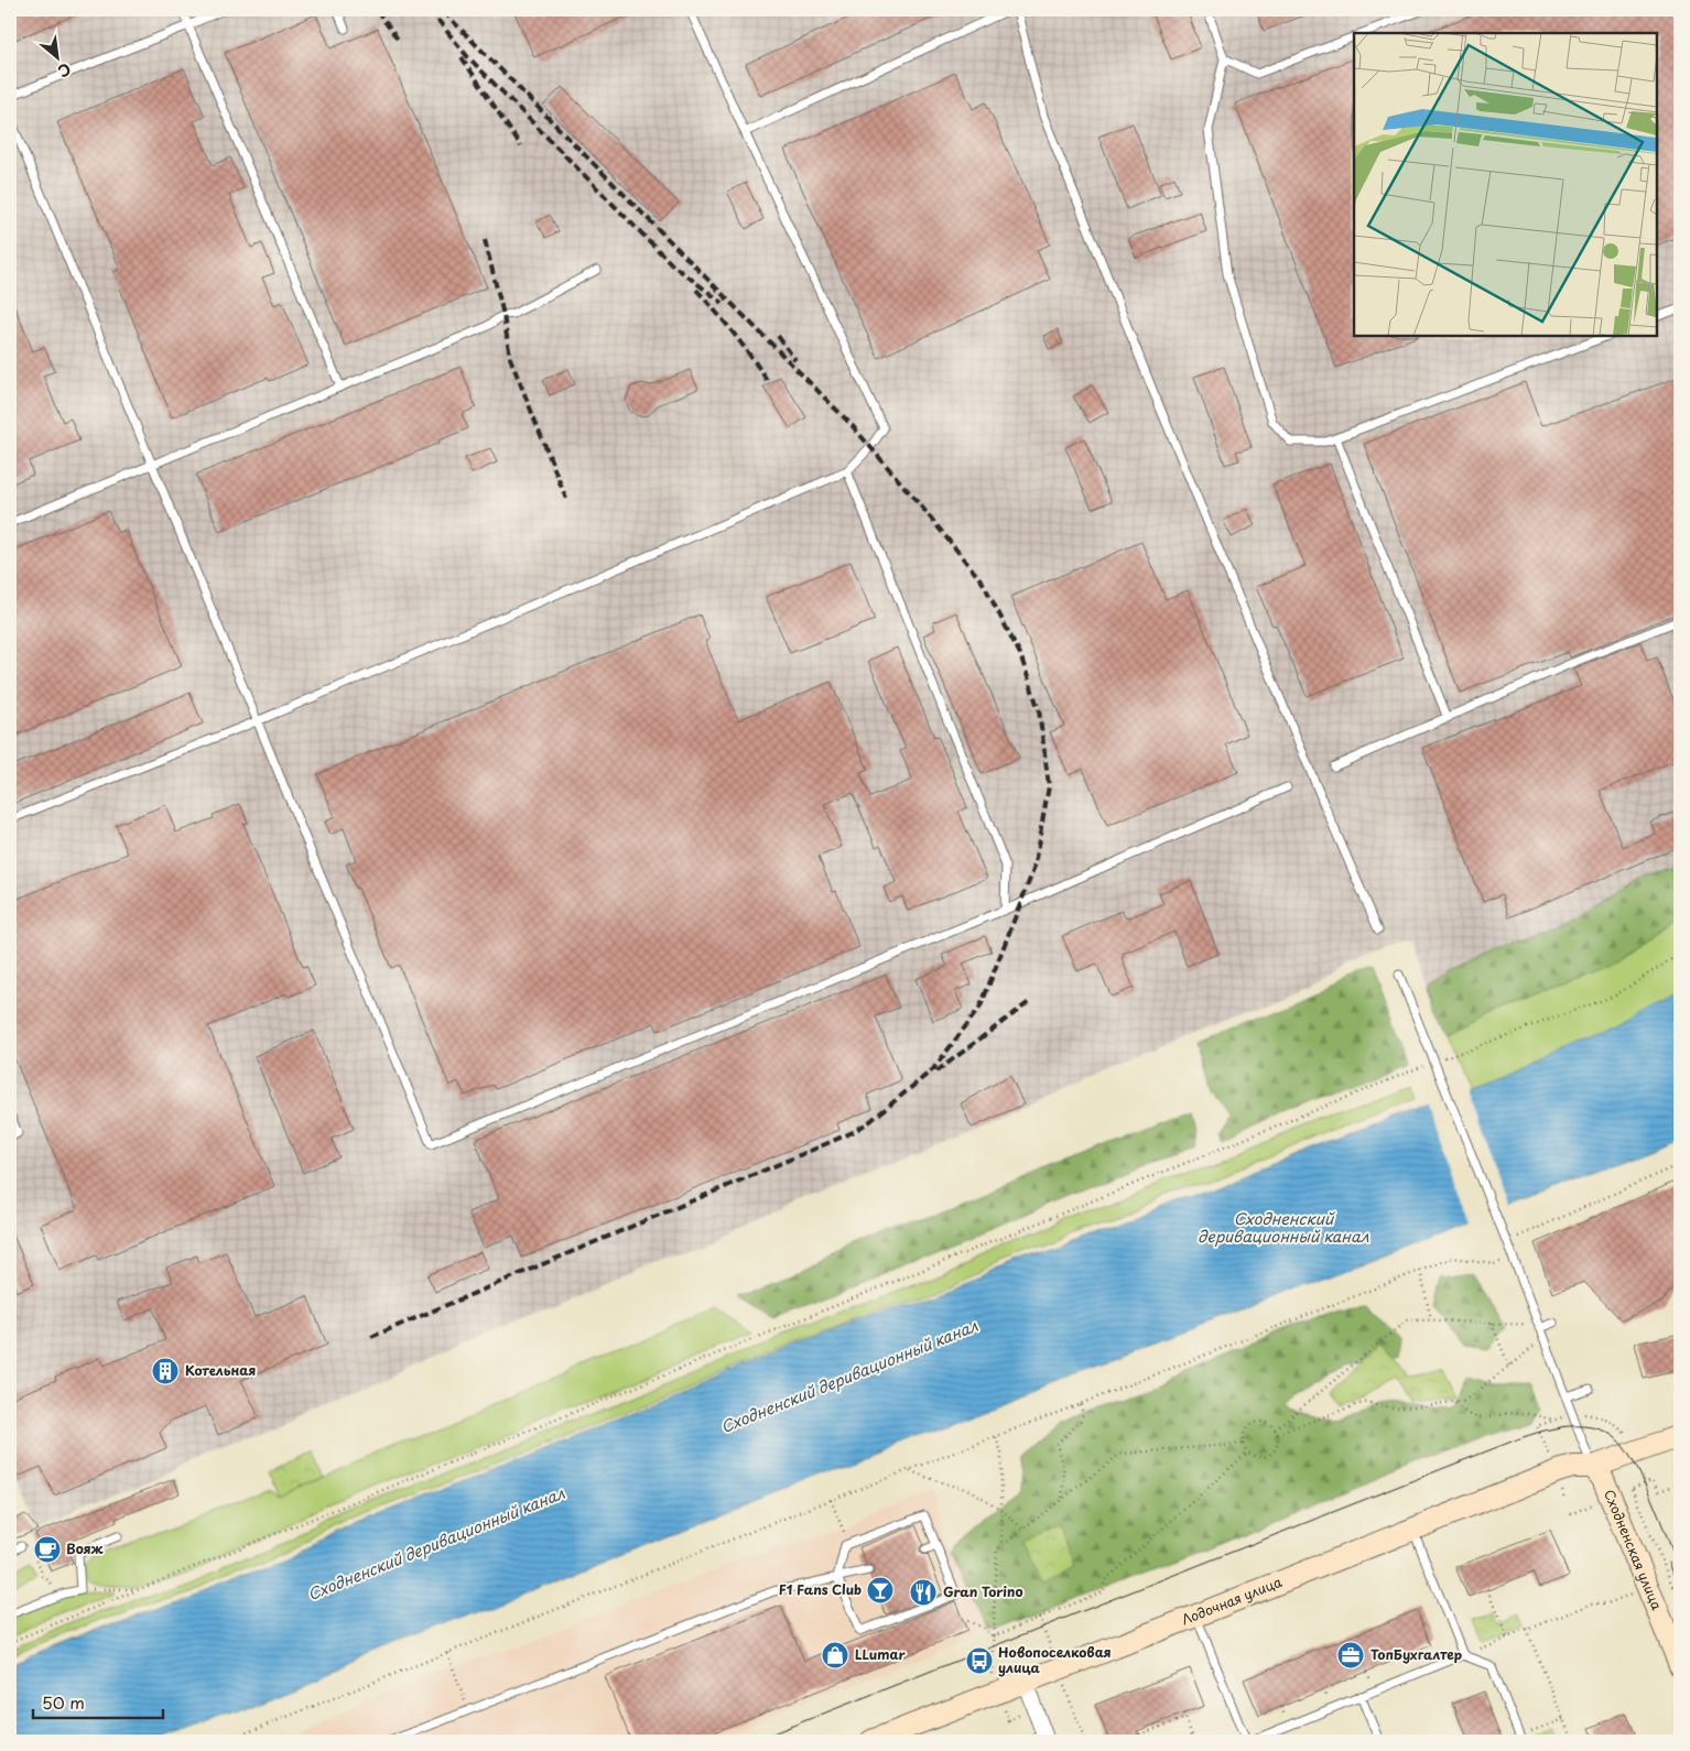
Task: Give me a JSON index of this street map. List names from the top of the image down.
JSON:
{
  "streets": {
    "street": ["Сходненская улица", "Лодочная улица"]
  },
  "crossings": [
    ["Сходненская улица", "Лодочная улица"]
  ],
  "water": ["Сходненский деривационный канал"],
  "places": {
    "building": ["Котельная"],
    "cafe": ["Вояж"],
    "bar": ["F1 Fans Club"],
    "restaurant": ["Gran Torino"],
    "shop": ["LLumar"],
    "office": ["ТопБухгалтер"],
    "bus stop": ["Новопоселковая улица"]
  },
  "scale_bar": "50 m",
  "north": "bottom right"
}
